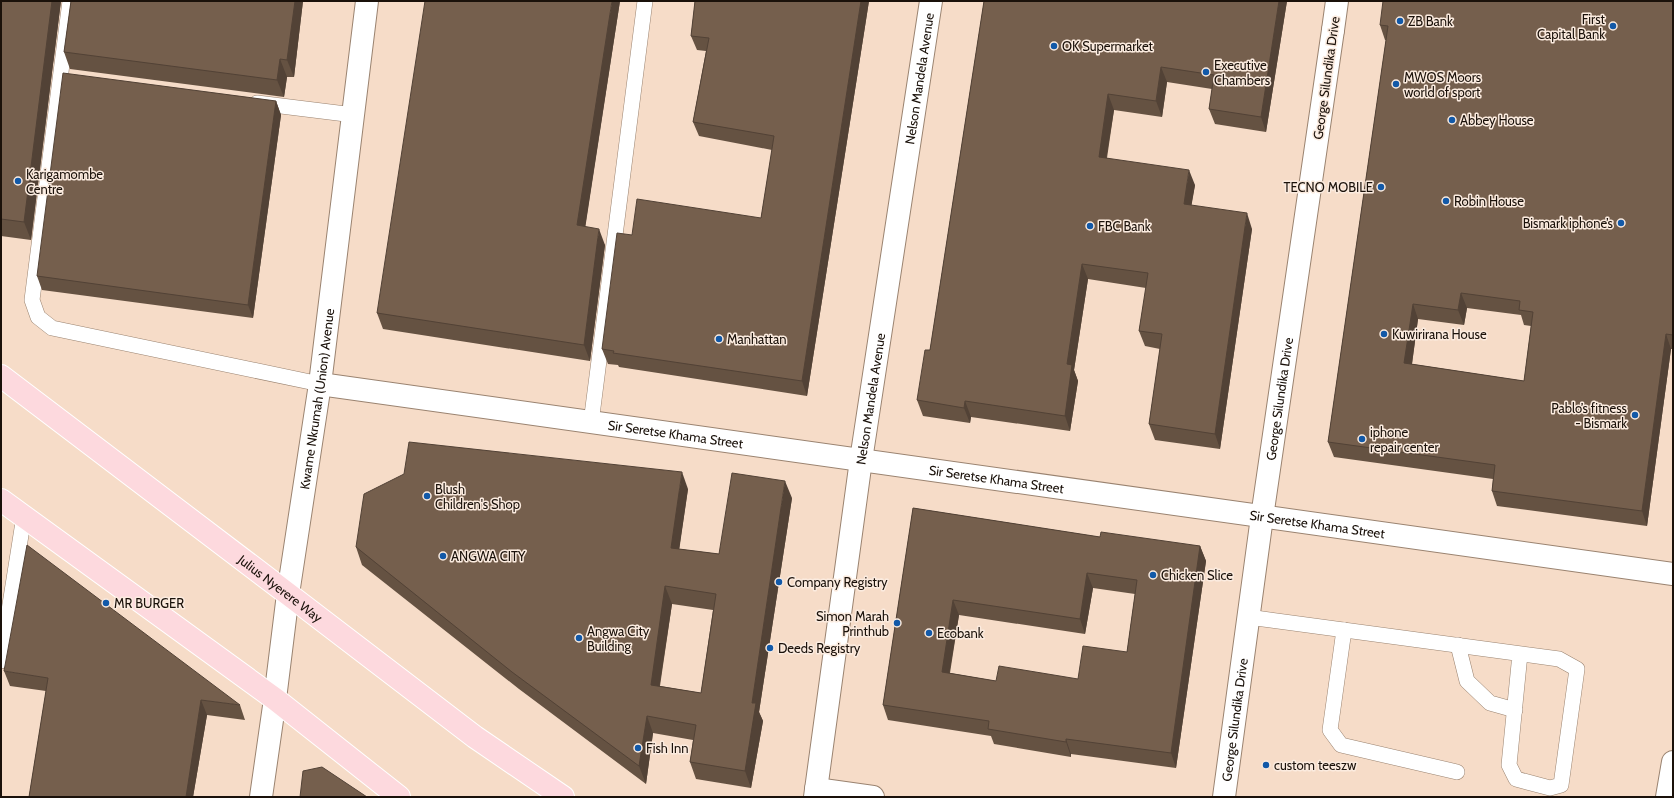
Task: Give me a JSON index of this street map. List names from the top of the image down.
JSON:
{
  "streets": {
    "main road": ["Julius Nyerere Way"],
    "street": [
      "Nelson Mandela Avenue",
      "George Silundika Drive",
      "Kwame Nkrumah (Union) Avenue",
      "Sir Seretse Khama Street"
    ]
  },
  "crossings": [
    ["Nelson Mandela Avenue", "Sir Seretse Khama Street"],
    ["George Silundika Drive", "Sir Seretse Khama Street"],
    ["Kwame Nkrumah (Union) Avenue", "Sir Seretse Khama Street"],
    ["Kwame Nkrumah (Union) Avenue", "Julius Nyerere Way"]
  ],
  "places": [
    "ZB Bank",
    "First Capital Bank",
    "OK Supermarket",
    "Executive Chambers",
    "MWOS Moors world of sport",
    "Abbey House",
    "Karigamombe Centre",
    "TECNO MOBILE",
    "Robin House",
    "Bismark iphone’s",
    "FBC Bank",
    "Kuwirirana House",
    "Manhattan",
    "Pablo’s fitness - Bismark",
    "iphone repair center",
    "Blush Children's Shop",
    "ANGWA CITY",
    "Chicken Slice",
    "Company Registry",
    "MR BURGER",
    "Simon Marah Printhub",
    "Ecobank",
    "Angwa City Building",
    "Deeds Registry",
    "Fish Inn",
    "custom teeszw"
  ]
}
